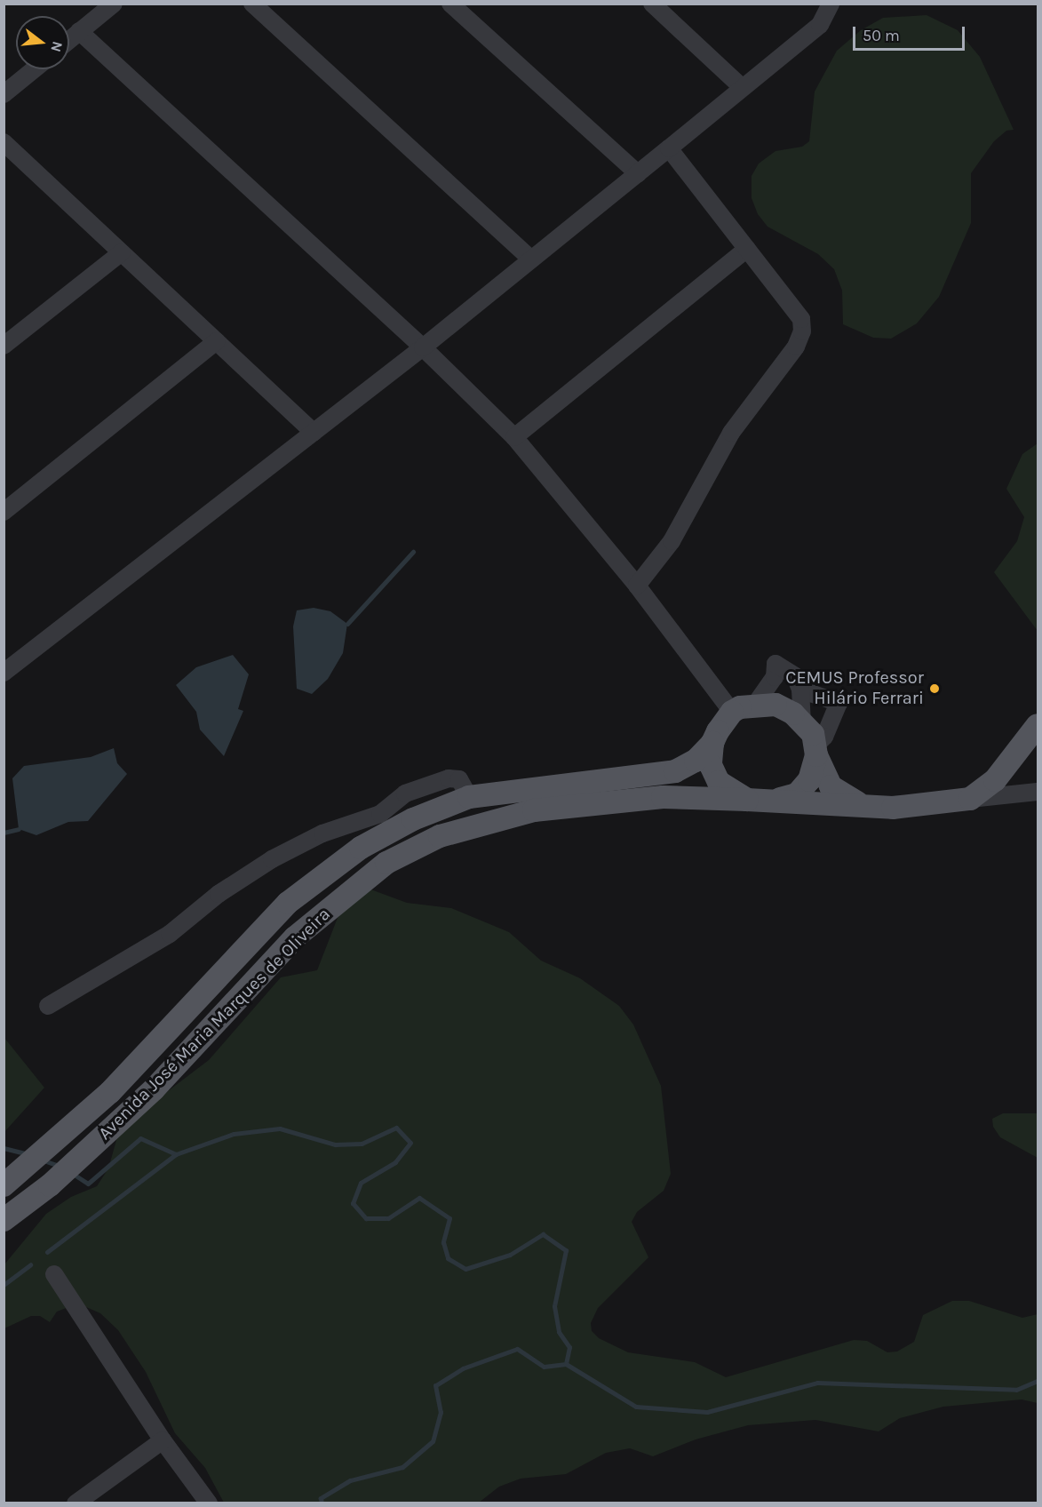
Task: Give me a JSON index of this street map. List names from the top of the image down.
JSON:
{
  "streets": {
    "main road": ["Avenida José Maria Marques de Oliveira"]
  },
  "places": ["CEMUS Professor Hilário Ferrari"],
  "scale_bar": "50 m",
  "north": "right"
}
